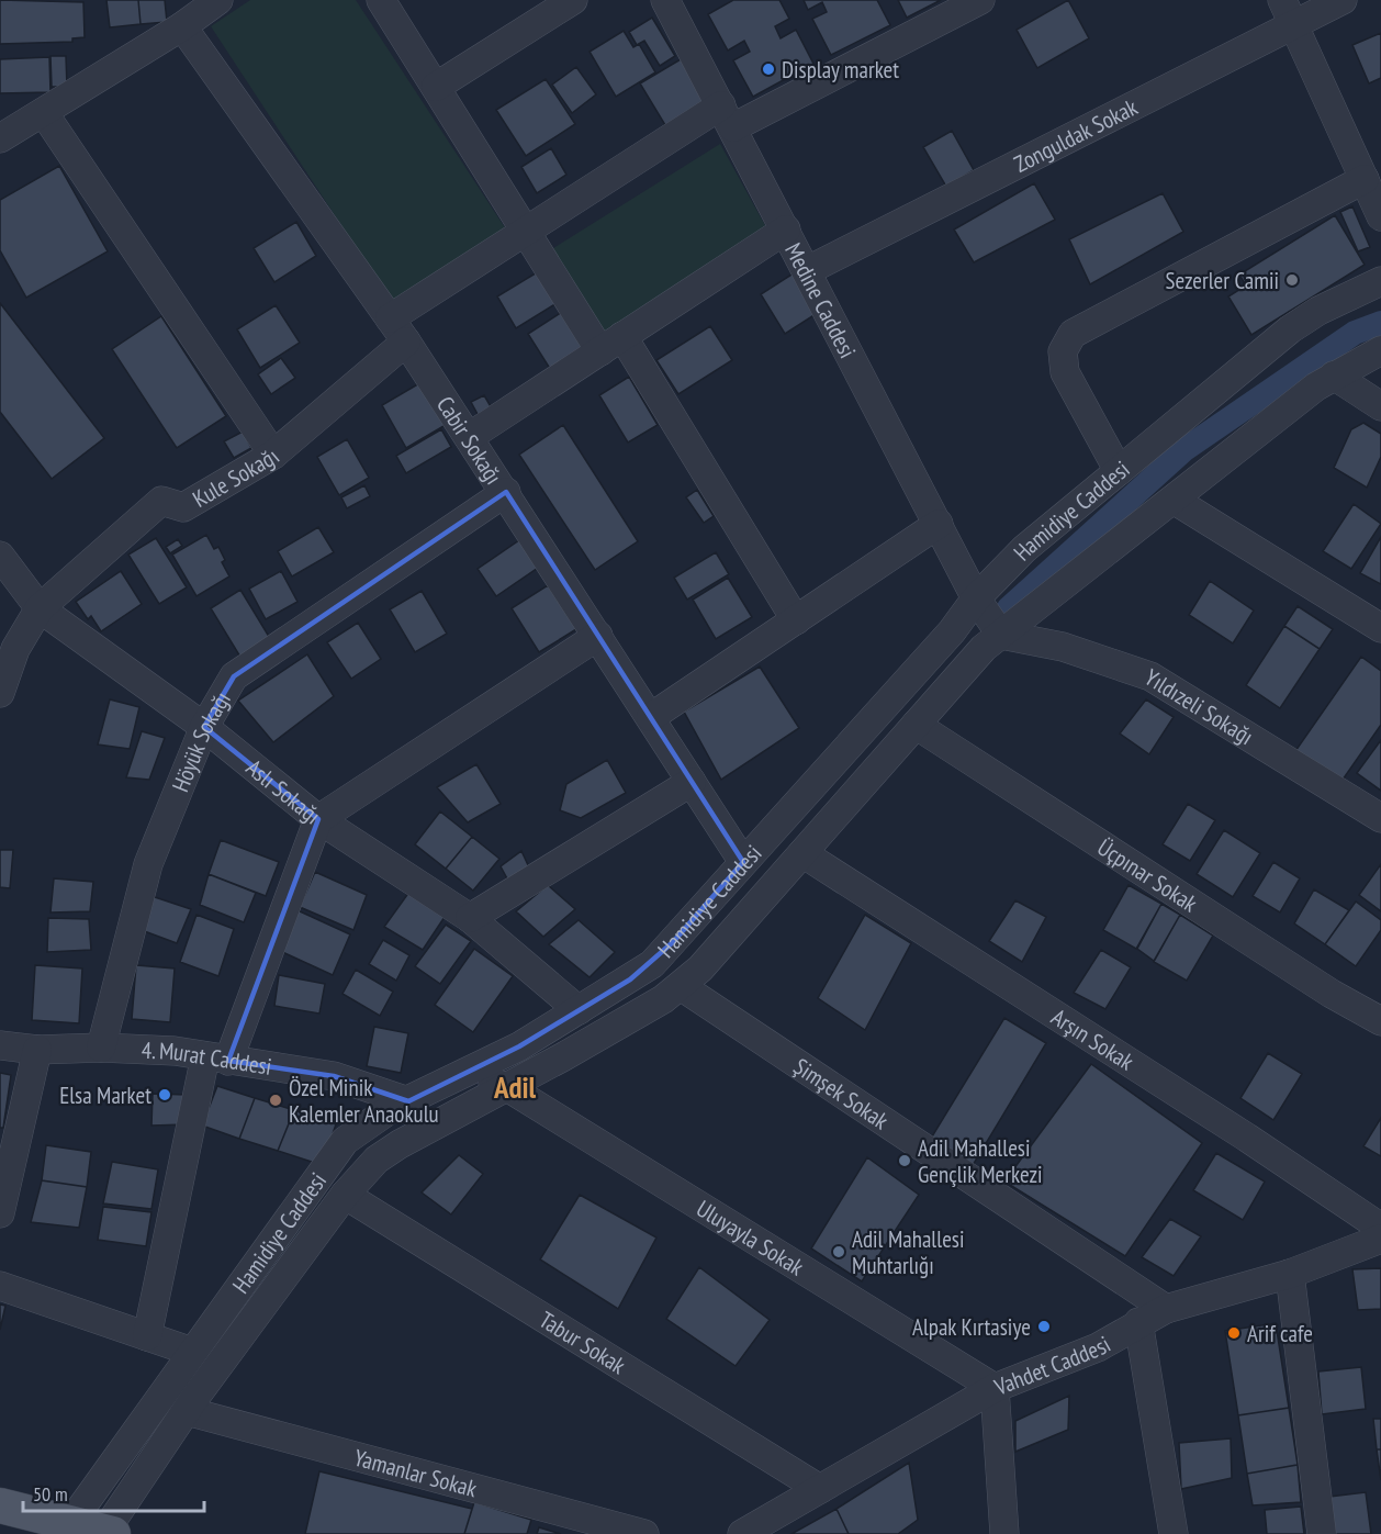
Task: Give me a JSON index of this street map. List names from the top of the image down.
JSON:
{
  "streets": {
    "street": [
      "Zonguldak Sokak",
      "Medine Caddesi",
      "Cabir Sokağı",
      "Kule Sokağı",
      "Hamidiye Caddesi",
      "Yıldızeli Sokağı",
      "Höyük Sokağı",
      "Aslı Sokağı",
      "Üçpınar Sokak",
      "Arşın Sokak",
      "4. Murat Caddesi",
      "Şimşek Sokak",
      "Uluyayla Sokak",
      "Tabur Sokak",
      "Vahdet Caddesi",
      "Yamanlar Sokak"
    ]
  },
  "crossings": [
    ["Zonguldak Sokak", "Medine Caddesi"],
    ["Medine Caddesi", "Hamidiye Caddesi"],
    ["Medine Caddesi", "Yıldızeli Sokağı"],
    ["Cabir Sokağı", "Kule Sokağı"],
    ["Cabir Sokağı", "Hamidiye Caddesi"],
    ["Cabir Sokağı", "Höyük Sokağı"],
    ["Kule Sokağı", "Aslı Sokağı"],
    ["Hamidiye Caddesi", "Yıldızeli Sokağı"],
    ["Hamidiye Caddesi", "Aslı Sokağı"],
    ["Hamidiye Caddesi", "Üçpınar Sokak"],
    ["Hamidiye Caddesi", "Arşın Sokak"],
    ["Hamidiye Caddesi", "4. Murat Caddesi"],
    ["Hamidiye Caddesi", "Şimşek Sokak"],
    ["Hamidiye Caddesi", "Uluyayla Sokak"],
    ["Hamidiye Caddesi", "Tabur Sokak"],
    ["Hamidiye Caddesi", "Yamanlar Sokak"],
    ["Höyük Sokağı", "Aslı Sokağı"],
    ["Höyük Sokağı", "4. Murat Caddesi"],
    ["Şimşek Sokak", "Vahdet Caddesi"],
    ["Uluyayla Sokak", "Vahdet Caddesi"],
    ["Tabur Sokak", "Vahdet Caddesi"]
  ],
  "districts": ["Adil"],
  "places": [
    "Display market",
    "Sezerler Camii",
    "Elsa Market",
    "Özel Minik Kalemler Anaokulu",
    "Adil Mahallesi Gençlik Merkezi",
    "Adil Mahallesi Muhtarlığı",
    "Alpak Kırtasiye",
    "Arif cafe"
  ],
  "scale_bar": "50 m"
}
